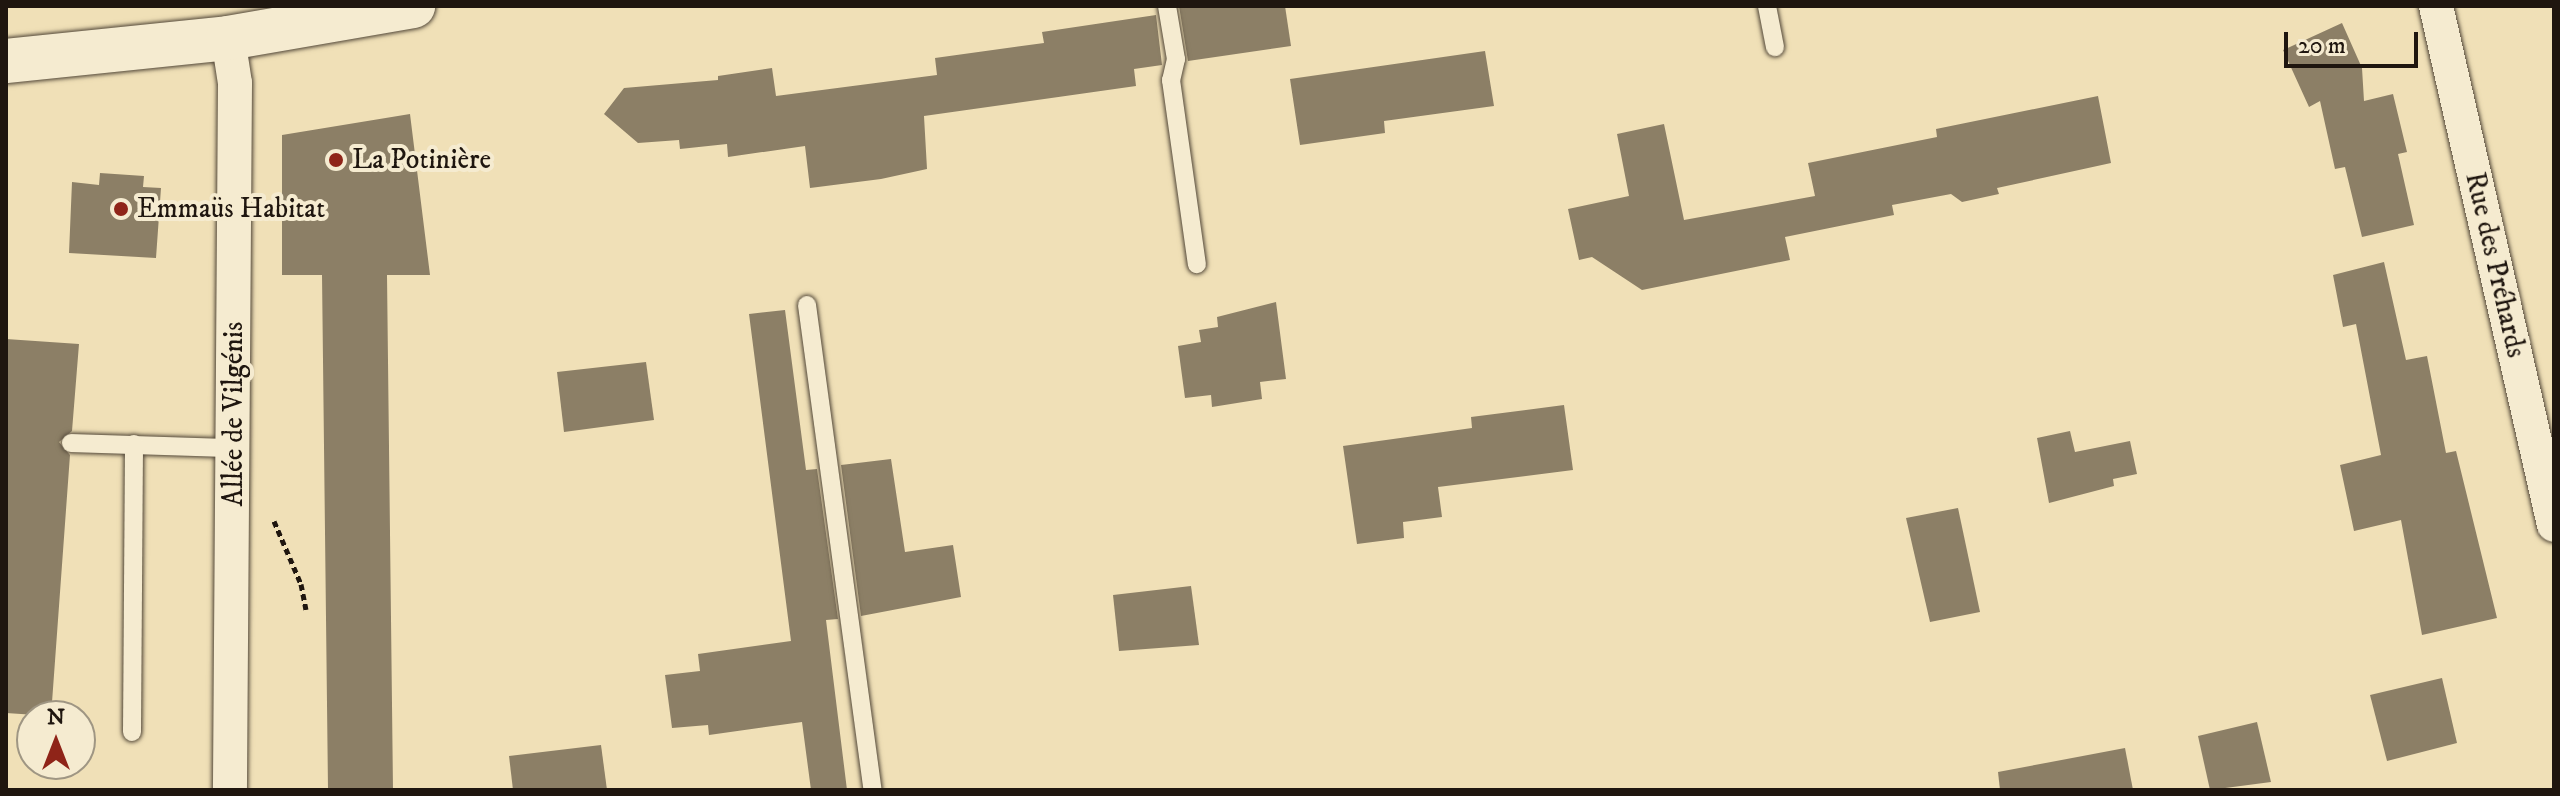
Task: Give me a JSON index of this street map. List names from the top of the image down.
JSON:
{
  "streets": {
    "street": ["Rue des Préhards", "Allée de Vilgénis"]
  },
  "places": ["La Potinière", "Emmaüs Habitat"],
  "scale_bar": "20 m",
  "north": "top"
}
